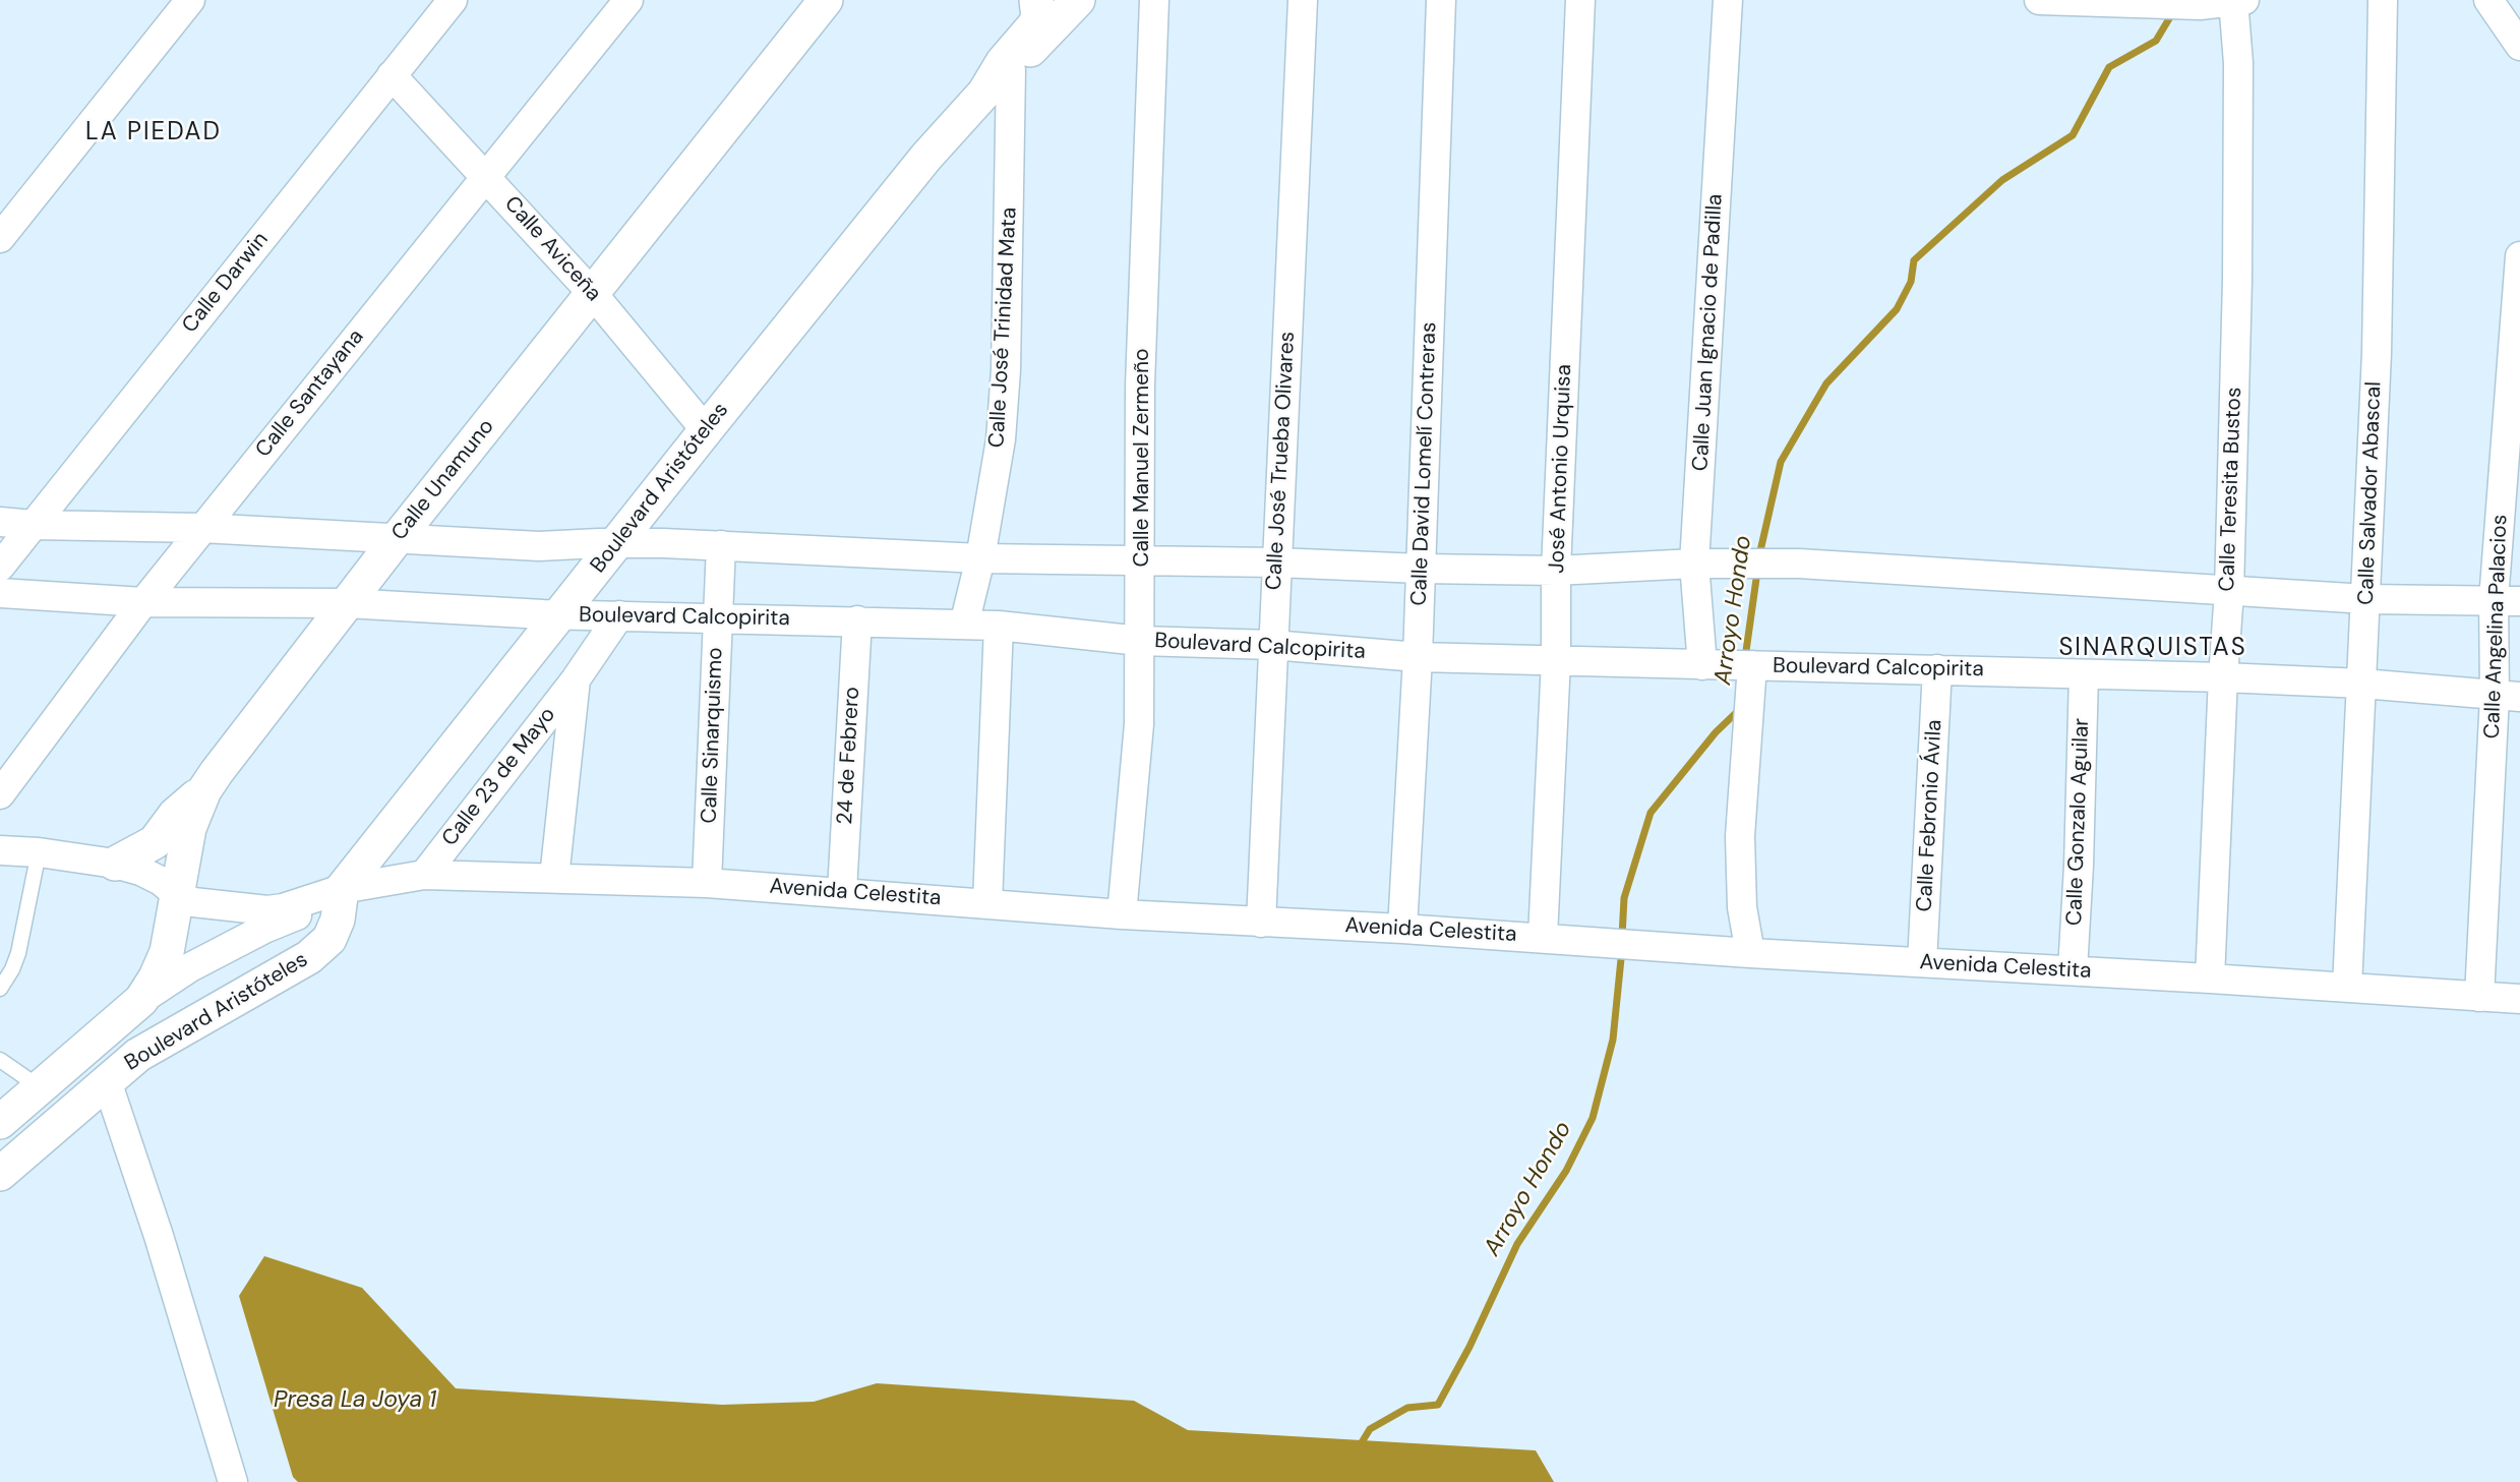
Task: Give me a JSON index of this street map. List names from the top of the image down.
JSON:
{
  "streets": {
    "street": [
      "Calle Aviceña",
      "Calle Darwin",
      "Calle José Trinidad Mata",
      "Calle Juan Ignacio de Padilla",
      "Calle Santayana",
      "Calle Manuel Zermeño",
      "Calle José Trueba Olivares",
      "Calle David Lomelí Contreras",
      "José Antonio Urquisa",
      "Calle Unamuno",
      "Boulevard Aristóteles",
      "Calle Teresita Bustos",
      "Calle Salvador Abascal",
      "Boulevard Calcopirita",
      "Calle Angelina Palacios",
      "Calle Sinarquismo",
      "24 de Febrero",
      "Calle 23 de Mayo",
      "Calle Febronio Ávila",
      "Calle Gonzalo Aguilar",
      "Avenida Celestita"
    ]
  },
  "crossings": [
    ["Calle Aviceña", "Calle Darwin"],
    ["Calle Aviceña", "Calle Santayana"],
    ["Calle Aviceña", "Calle Unamuno"],
    ["Calle Aviceña", "Boulevard Aristóteles"],
    ["Calle José Trinidad Mata", "Boulevard Aristóteles"],
    ["Calle José Trinidad Mata", "Boulevard Calcopirita"],
    ["Calle Juan Ignacio de Padilla", "Boulevard Calcopirita"],
    ["Calle Juan Ignacio de Padilla", "Avenida Celestita"],
    ["Calle Santayana", "Boulevard Calcopirita"],
    ["Calle Manuel Zermeño", "Boulevard Calcopirita"],
    ["Calle Manuel Zermeño", "Avenida Celestita"],
    ["Calle José Trueba Olivares", "Boulevard Calcopirita"],
    ["Calle José Trueba Olivares", "Avenida Celestita"],
    ["Calle David Lomelí Contreras", "Boulevard Calcopirita"],
    ["Calle David Lomelí Contreras", "Avenida Celestita"],
    ["José Antonio Urquisa", "Boulevard Calcopirita"],
    ["José Antonio Urquisa", "Avenida Celestita"],
    ["Calle Unamuno", "Boulevard Aristóteles"],
    ["Calle Unamuno", "Boulevard Calcopirita"],
    ["Boulevard Aristóteles", "Boulevard Calcopirita"],
    ["Boulevard Aristóteles", "Avenida Celestita"],
    ["Calle Teresita Bustos", "Boulevard Calcopirita"],
    ["Calle Teresita Bustos", "Avenida Celestita"],
    ["Calle Salvador Abascal", "Boulevard Calcopirita"],
    ["Calle Salvador Abascal", "Avenida Celestita"],
    ["Boulevard Calcopirita", "Calle Angelina Palacios"],
    ["Boulevard Calcopirita", "Calle Sinarquismo"],
    ["Boulevard Calcopirita", "24 de Febrero"],
    ["Boulevard Calcopirita", "Calle 23 de Mayo"],
    ["Boulevard Calcopirita", "Calle Febronio Ávila"],
    ["Boulevard Calcopirita", "Calle Gonzalo Aguilar"],
    ["Calle Angelina Palacios", "Avenida Celestita"],
    ["Calle Sinarquismo", "Avenida Celestita"],
    ["24 de Febrero", "Avenida Celestita"],
    ["Calle 23 de Mayo", "Avenida Celestita"],
    ["Calle Febronio Ávila", "Avenida Celestita"],
    ["Calle Gonzalo Aguilar", "Avenida Celestita"]
  ],
  "districts": ["LA PIEDAD", "SINARQUISTAS"],
  "water": ["Arroyo Hondo", "Presa La Joya 1"]
}
